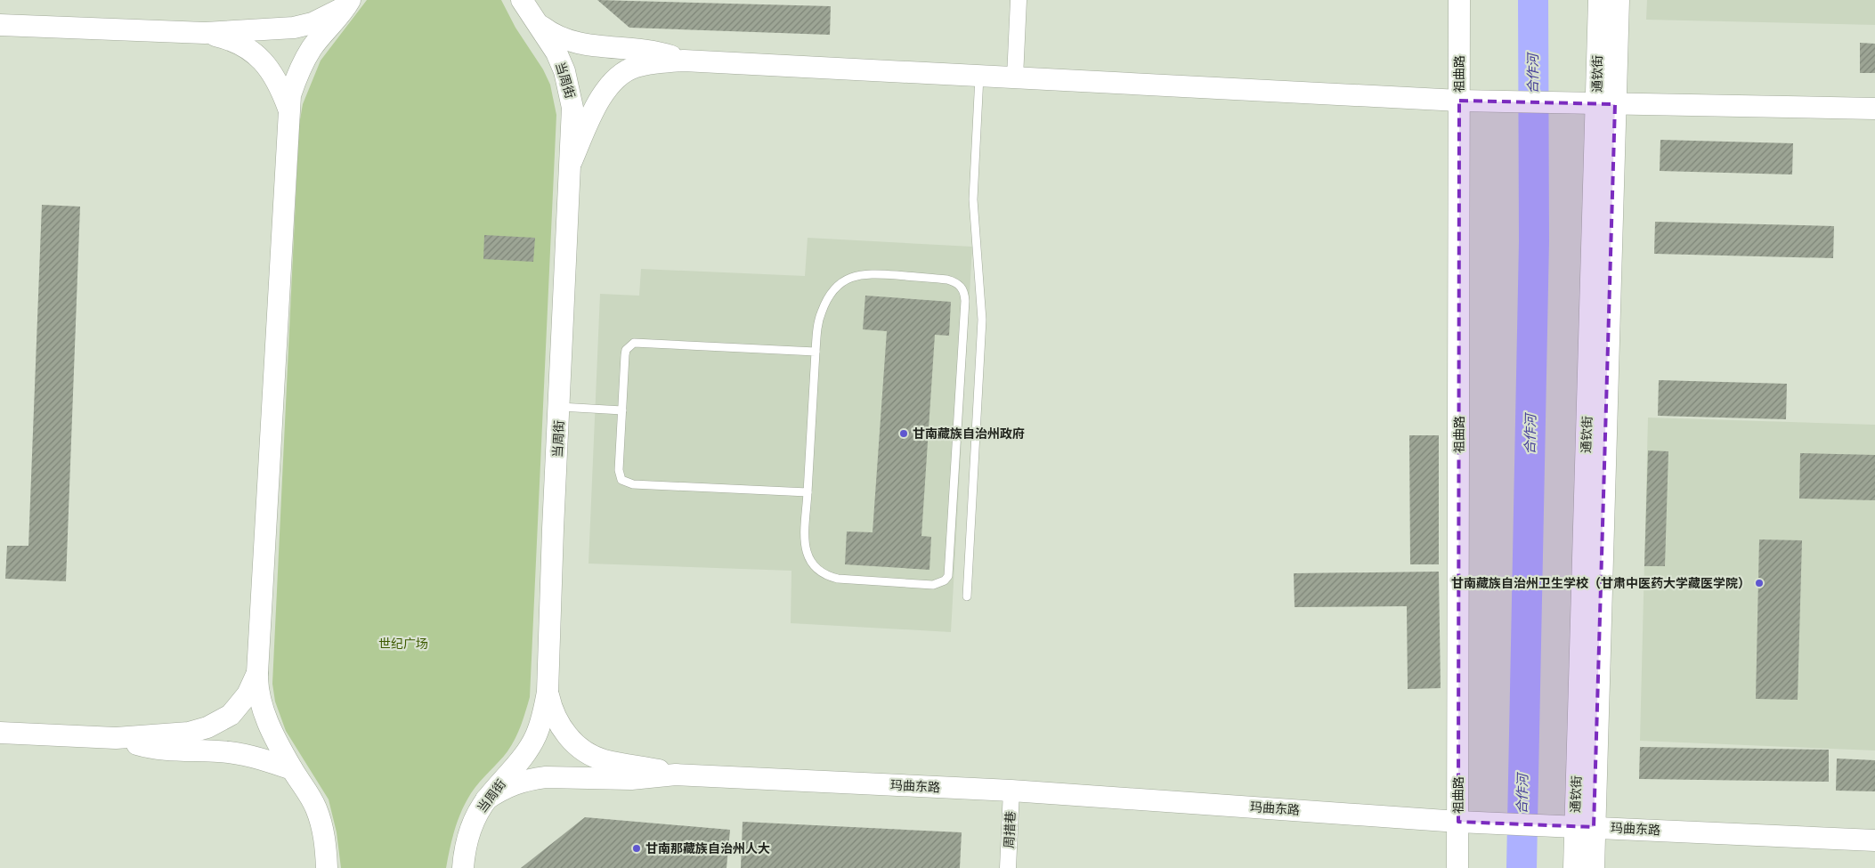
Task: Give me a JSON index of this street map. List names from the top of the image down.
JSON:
{
  "streets": {
    "street": [
      "祖曲路",
      "通钦街",
      "当周街",
      "玛曲东路",
      "周措巷"
    ]
  },
  "crossings": [
    ["祖曲路", "玛曲东路"],
    ["通钦街", "玛曲东路"],
    ["玛曲东路", "周措巷"]
  ],
  "water": ["合作河"],
  "parks": ["世纪广场"],
  "places": ["甘南藏族自治州政府", "甘南藏族自治州卫生学校（甘肃中医药大学藏医学院）", "甘南那藏族自治州人大"]
}
